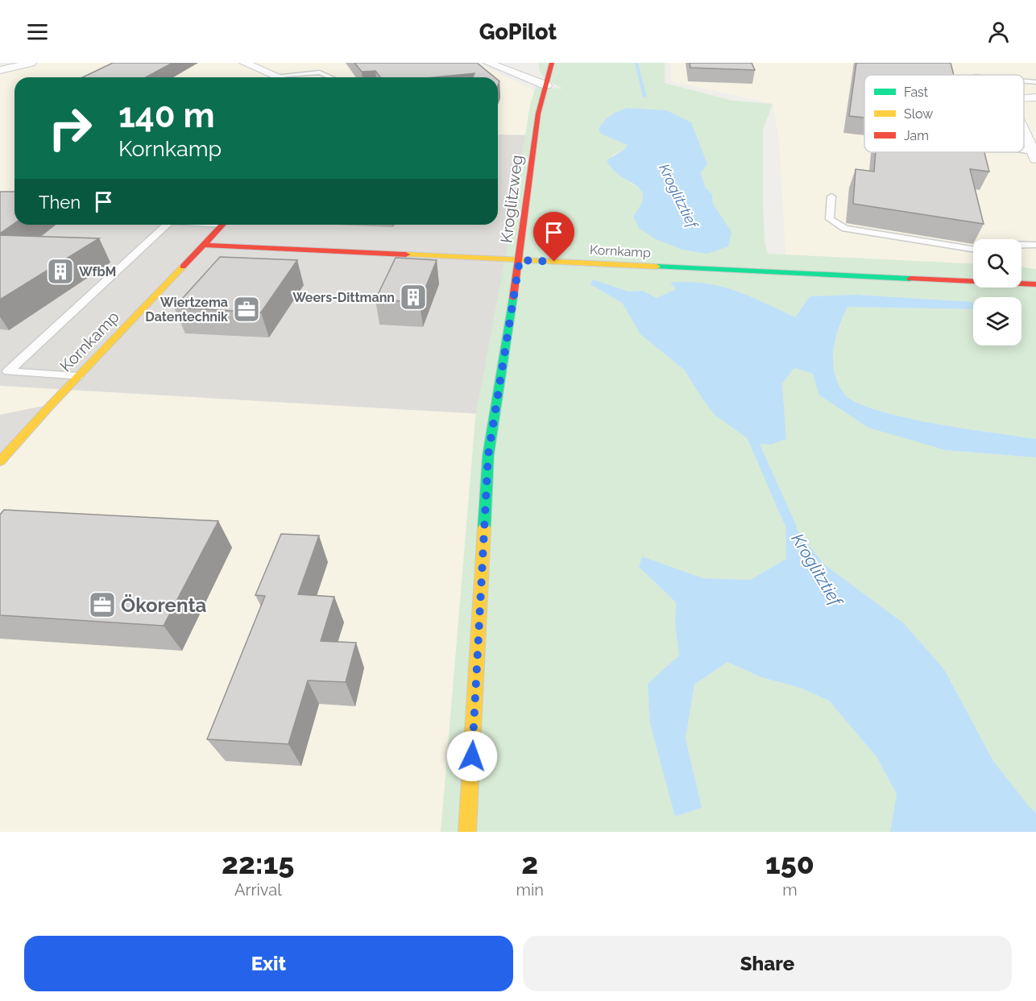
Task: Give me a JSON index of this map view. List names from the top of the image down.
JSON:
{
  "streets": {
    "street": ["Kroglitzweg", "Kornkamp"]
  },
  "crossings": [
    ["Kroglitzweg", "Kornkamp"]
  ],
  "water": ["Kroglitztief"],
  "places": {
    "building": ["WfbM", "Weers-Dittmann"],
    "office": ["Wiertzema Datentechnik", "Ökorenta"]
  },
  "legend": ["Fast", "Slow", "Jam"],
  "page": {
    "header": "GoPilot",
    "turn": ["140 m", "Kornkamp"],
    "then": "Then",
    "eta": [
      "22:15",
      "Arrival",
      "2",
      "min",
      "150",
      "m"
    ],
    "buttons": ["Exit", "Share"]
  }
}
